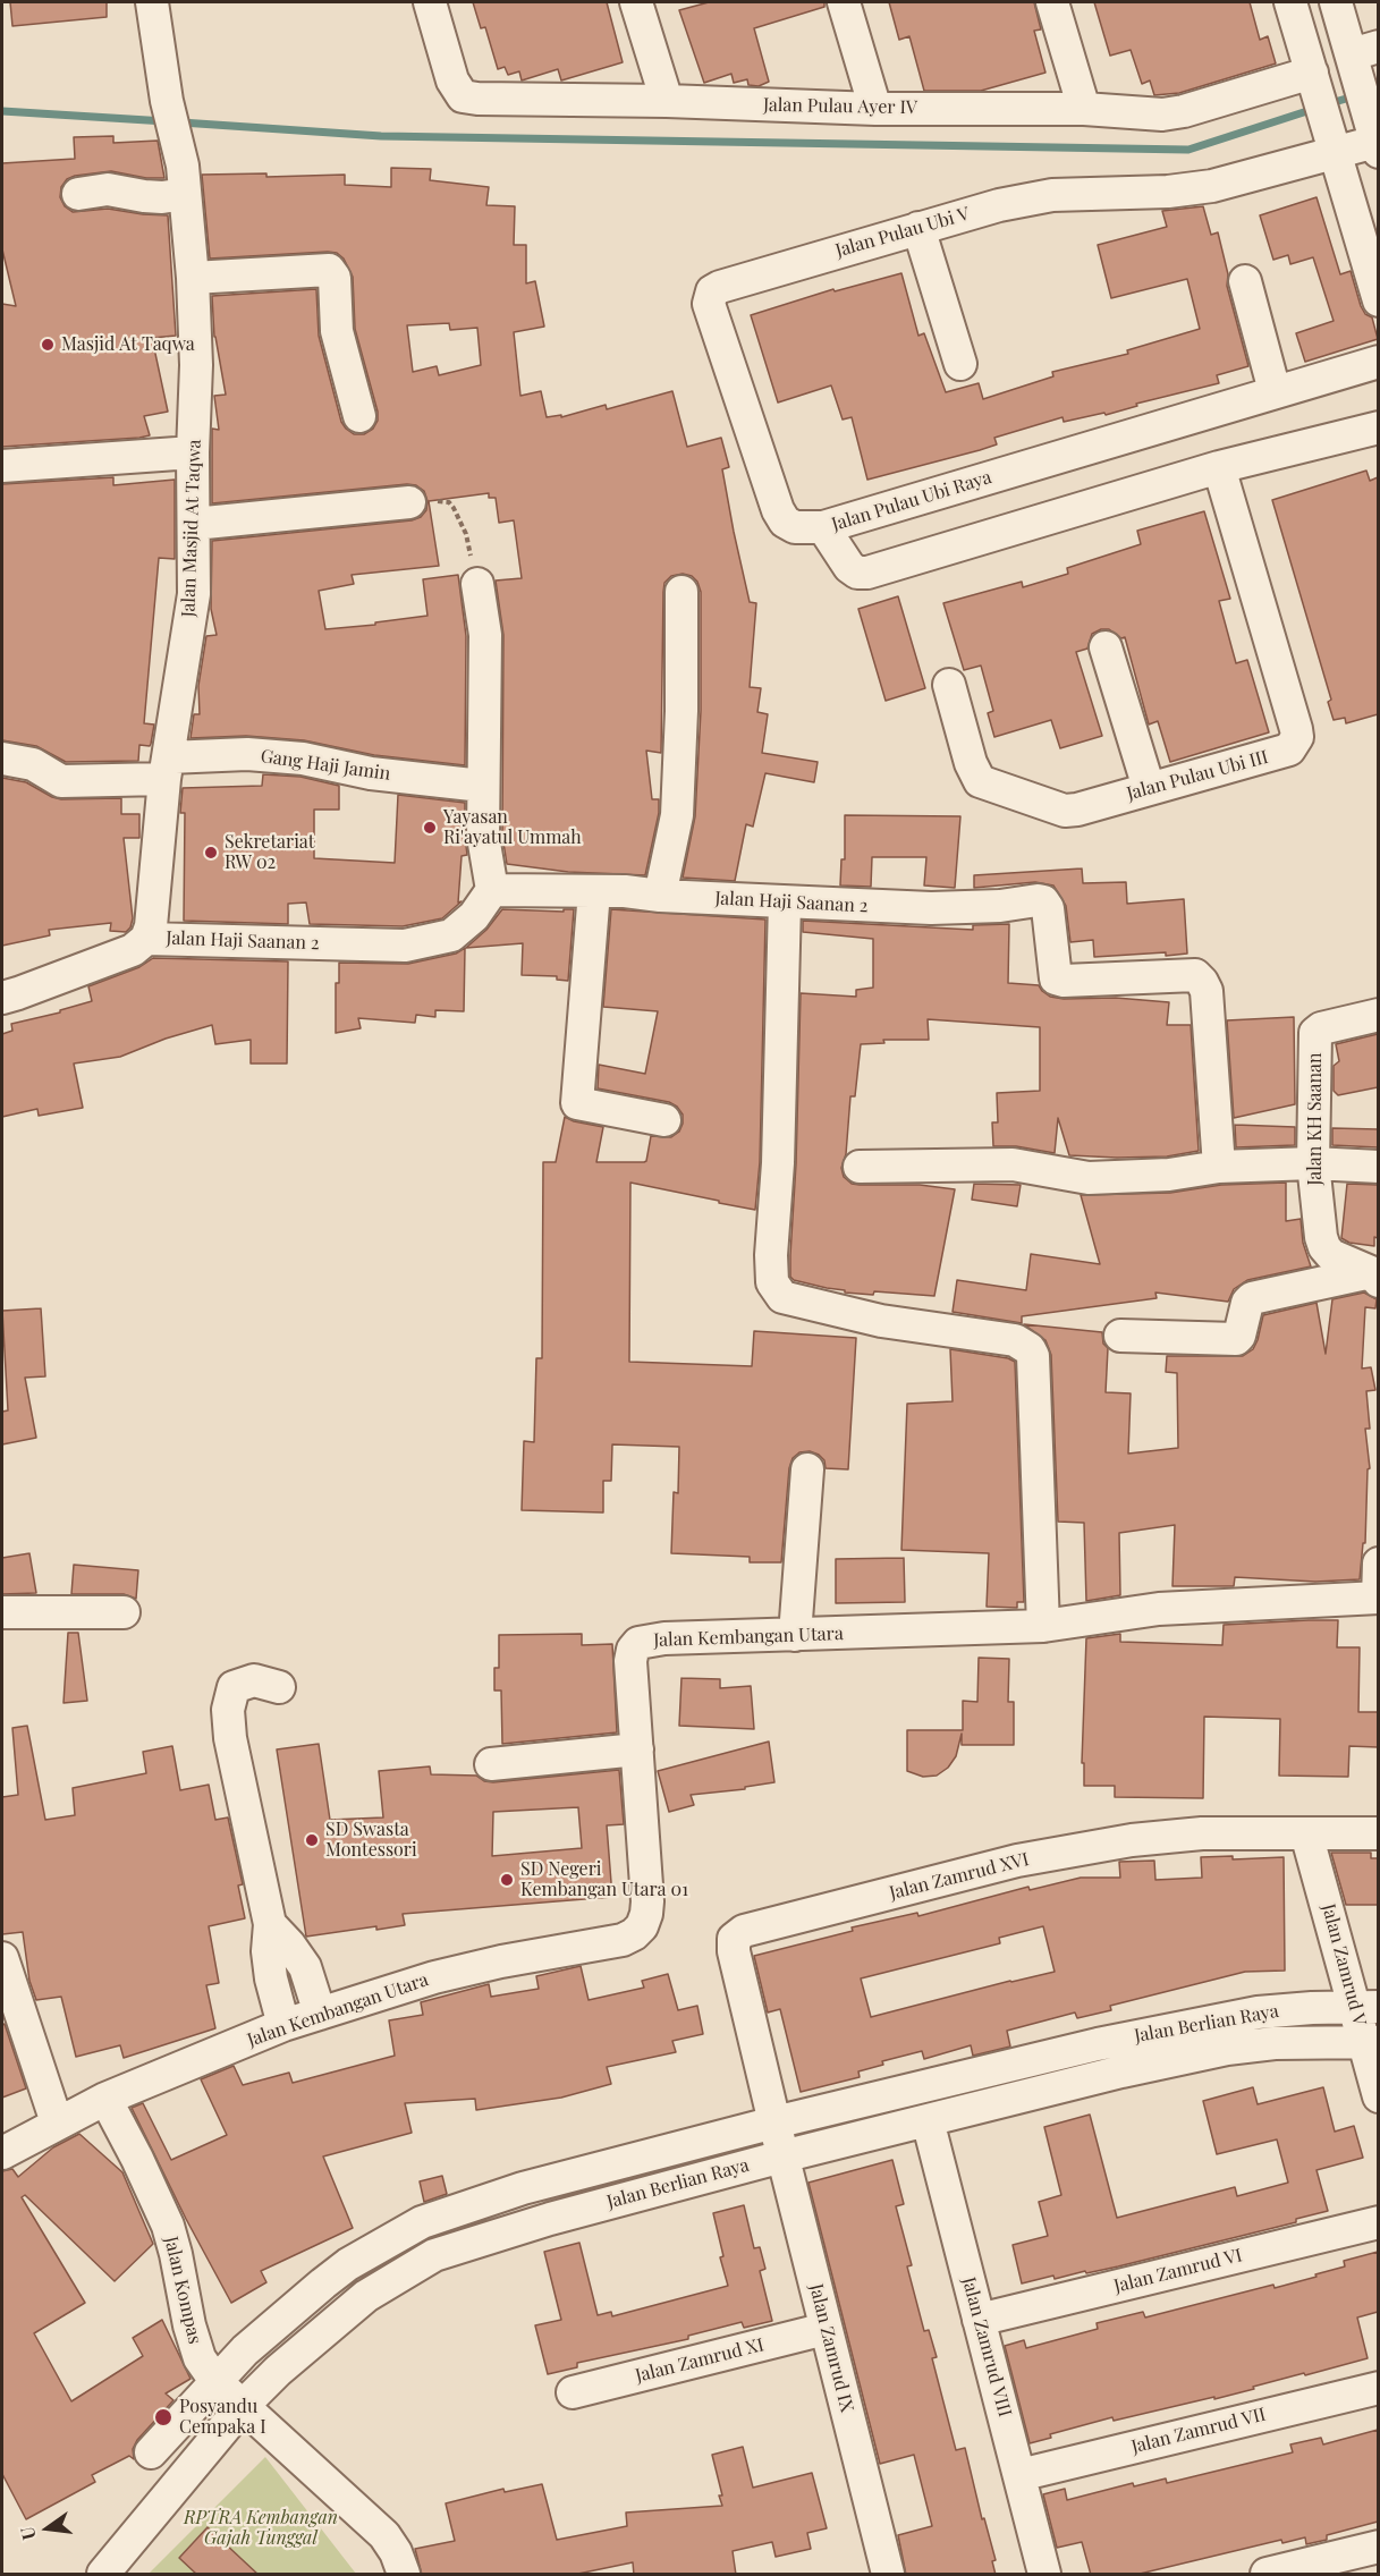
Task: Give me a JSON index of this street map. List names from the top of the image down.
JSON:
{
  "streets": {
    "street": [
      "Jalan Pulau Ayer IV",
      "Jalan Pulau Ubi V",
      "Jalan Pulau Ubi Raya",
      "Jalan Masjid At Taqwa",
      "Gang Haji Jamin",
      "Jalan Pulau Ubi III",
      "Jalan Haji Saanan 2",
      "Jalan KH Saanan",
      "Jalan Kembangan Utara",
      "Jalan Zamrud XVI",
      "Jalan Zamrud V",
      "Jalan Berlian Raya",
      "Jalan Zamrud VI",
      "Jalan Kompas",
      "Jalan Zamrud VIII",
      "Jalan Zamrud IX",
      "Jalan Zamrud XI",
      "Jalan Zamrud VII"
    ]
  },
  "crossings": [
    ["Jalan Pulau Ubi V", "Jalan Pulau Ubi Raya"],
    ["Jalan Pulau Ubi Raya", "Jalan Pulau Ubi III"],
    ["Jalan Masjid At Taqwa", "Gang Haji Jamin"],
    ["Jalan Masjid At Taqwa", "Jalan Haji Saanan 2"],
    ["Jalan Kembangan Utara", "Jalan Kompas"],
    ["Jalan Zamrud XVI", "Jalan Zamrud V"],
    ["Jalan Zamrud XVI", "Jalan Berlian Raya"],
    ["Jalan Zamrud XVI", "Jalan Zamrud IX"],
    ["Jalan Zamrud V", "Jalan Berlian Raya"],
    ["Jalan Berlian Raya", "Jalan Kompas"],
    ["Jalan Berlian Raya", "Jalan Zamrud VIII"],
    ["Jalan Berlian Raya", "Jalan Zamrud IX"],
    ["Jalan Zamrud VI", "Jalan Zamrud VIII"],
    ["Jalan Zamrud VIII", "Jalan Zamrud VII"],
    ["Jalan Zamrud IX", "Jalan Zamrud XI"]
  ],
  "parks": ["RPTRA Kembangan Gajah Tunggal"],
  "places": [
    "Masjid At Taqwa",
    "Yayasan Ri'ayatul Ummah",
    "Sekretariat RW 02",
    "SD Swasta Montessori",
    "SD Negeri Kembangan Utara 01",
    "Posyandu Cempaka I"
  ],
  "north": "left"
}
